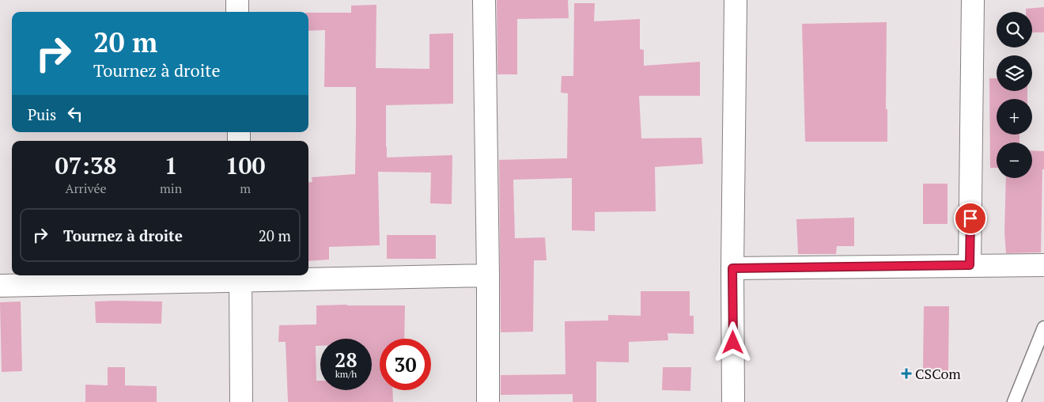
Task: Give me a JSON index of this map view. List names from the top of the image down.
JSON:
{
  "places": {
    "health": ["CSCom"]
  },
  "page": {
    "map_buttons": ["+", "−"],
    "turn": ["20 m", "Tournez à droite"],
    "then": "Puis",
    "eta": [
      "07:38",
      "Arrivée",
      "1",
      "min",
      "100",
      "m"
    ],
    "list": [
      {
        "name": "Tournez à droite",
        "value": "20 m"
      }
    ],
    "speed": "28 km/h",
    "limit": "30"
  }
}
